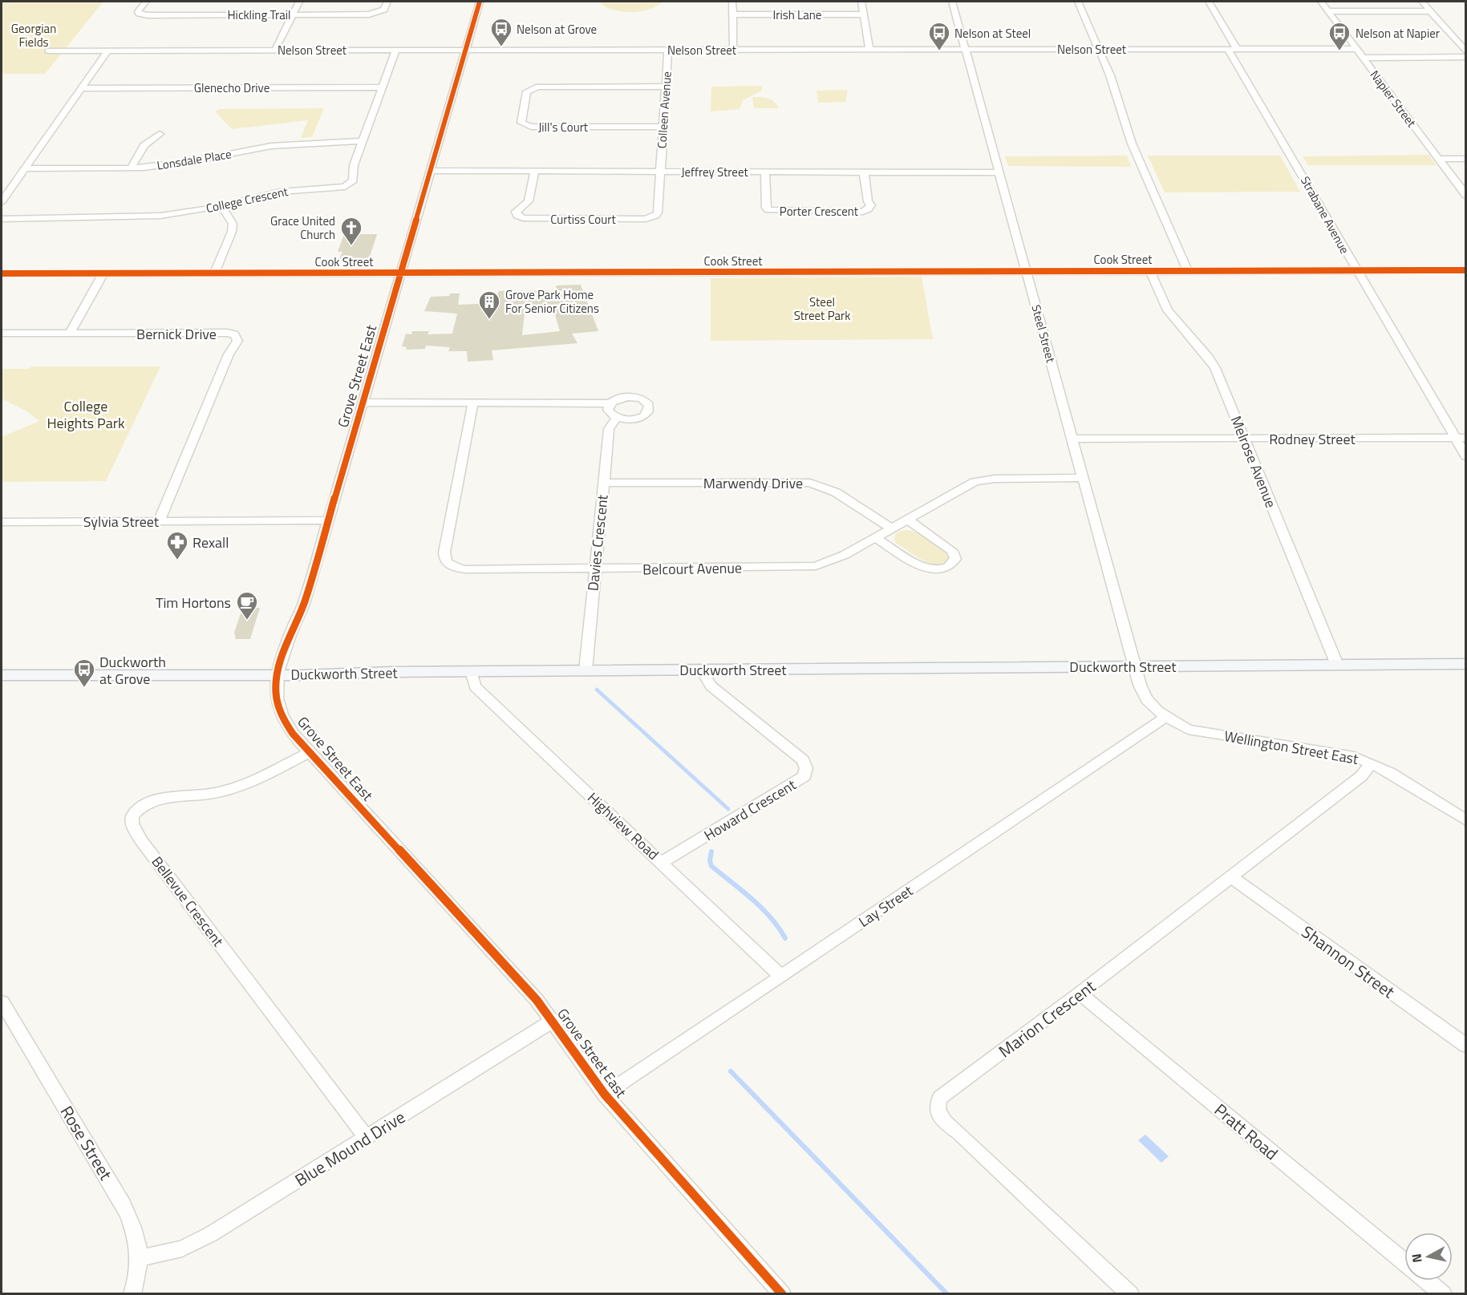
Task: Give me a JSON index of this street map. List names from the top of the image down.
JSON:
{
  "streets": {
    "main road": ["Duckworth Street"],
    "street": [
      "Hickling Trail",
      "Irish Lane",
      "Nelson Street",
      "Glenecho Drive",
      "Napier Street",
      "Colleen Avenue",
      "Jill's Court",
      "Lonsdale Place",
      "Jeffrey Street",
      "College Crescent",
      "Porter Crescent",
      "Strabane Avenue",
      "Curtiss Court",
      "Cook Street",
      "Bernick Drive",
      "Steel Street",
      "Grove Street East",
      "Rodney Street",
      "Melrose Avenue",
      "Marwendy Drive",
      "Sylvia Street",
      "Davies Crescent",
      "Belcourt Avenue",
      "Wellington Street East",
      "Howard Crescent",
      "Highview Road",
      "Bellevue Crescent",
      "Lay Street",
      "Shannon Street",
      "Marion Crescent",
      "Pratt Road",
      "Rose Street",
      "Blue Mound Drive"
    ]
  },
  "crossings": [
    ["Nelson Street", "Napier Street"],
    ["Nelson Street", "Colleen Avenue"],
    ["Nelson Street", "College Crescent"],
    ["Nelson Street", "Strabane Avenue"],
    ["Nelson Street", "Steel Street"],
    ["Nelson Street", "Grove Street East"],
    ["Glenecho Drive", "College Crescent"],
    ["Colleen Avenue", "Jill's Court"],
    ["Colleen Avenue", "Jeffrey Street"],
    ["Colleen Avenue", "Curtiss Court"],
    ["Lonsdale Place", "College Crescent"],
    ["Jeffrey Street", "Porter Crescent"],
    ["Jeffrey Street", "Curtiss Court"],
    ["Jeffrey Street", "Steel Street"],
    ["Jeffrey Street", "Grove Street East"],
    ["Strabane Avenue", "Cook Street"],
    ["Strabane Avenue", "Rodney Street"],
    ["Cook Street", "Steel Street"],
    ["Cook Street", "Grove Street East"],
    ["Cook Street", "Melrose Avenue"],
    ["Bernick Drive", "Sylvia Street"],
    ["Steel Street", "Rodney Street"],
    ["Steel Street", "Belcourt Avenue"],
    ["Steel Street", "Duckworth Street"],
    ["Steel Street", "Wellington Street East"],
    ["Grove Street East", "Sylvia Street"],
    ["Grove Street East", "Duckworth Street"],
    ["Grove Street East", "Bellevue Crescent"],
    ["Grove Street East", "Lay Street"],
    ["Grove Street East", "Blue Mound Drive"],
    ["Rodney Street", "Melrose Avenue"],
    ["Melrose Avenue", "Duckworth Street"],
    ["Marwendy Drive", "Davies Crescent"],
    ["Marwendy Drive", "Belcourt Avenue"],
    ["Davies Crescent", "Belcourt Avenue"],
    ["Davies Crescent", "Duckworth Street"],
    ["Duckworth Street", "Wellington Street East"],
    ["Duckworth Street", "Howard Crescent"],
    ["Duckworth Street", "Highview Road"],
    ["Wellington Street East", "Lay Street"],
    ["Wellington Street East", "Marion Crescent"],
    ["Howard Crescent", "Highview Road"],
    ["Highview Road", "Lay Street"],
    ["Bellevue Crescent", "Blue Mound Drive"],
    ["Shannon Street", "Marion Crescent"],
    ["Marion Crescent", "Pratt Road"],
    ["Rose Street", "Blue Mound Drive"]
  ],
  "parks": ["Georgian Fields", "Steel Street Park", "College Heights Park"],
  "places": {
    "bus stop": [
      "Nelson at Grove",
      "Nelson at Steel",
      "Nelson at Napier",
      "Duckworth at Grove"
    ],
    "church": ["Grace United Church"],
    "building": ["Grove Park Home For Senior Citizens"],
    "pharmacy": ["Rexall"],
    "cafe": ["Tim Hortons"]
  },
  "north": "left"
}
